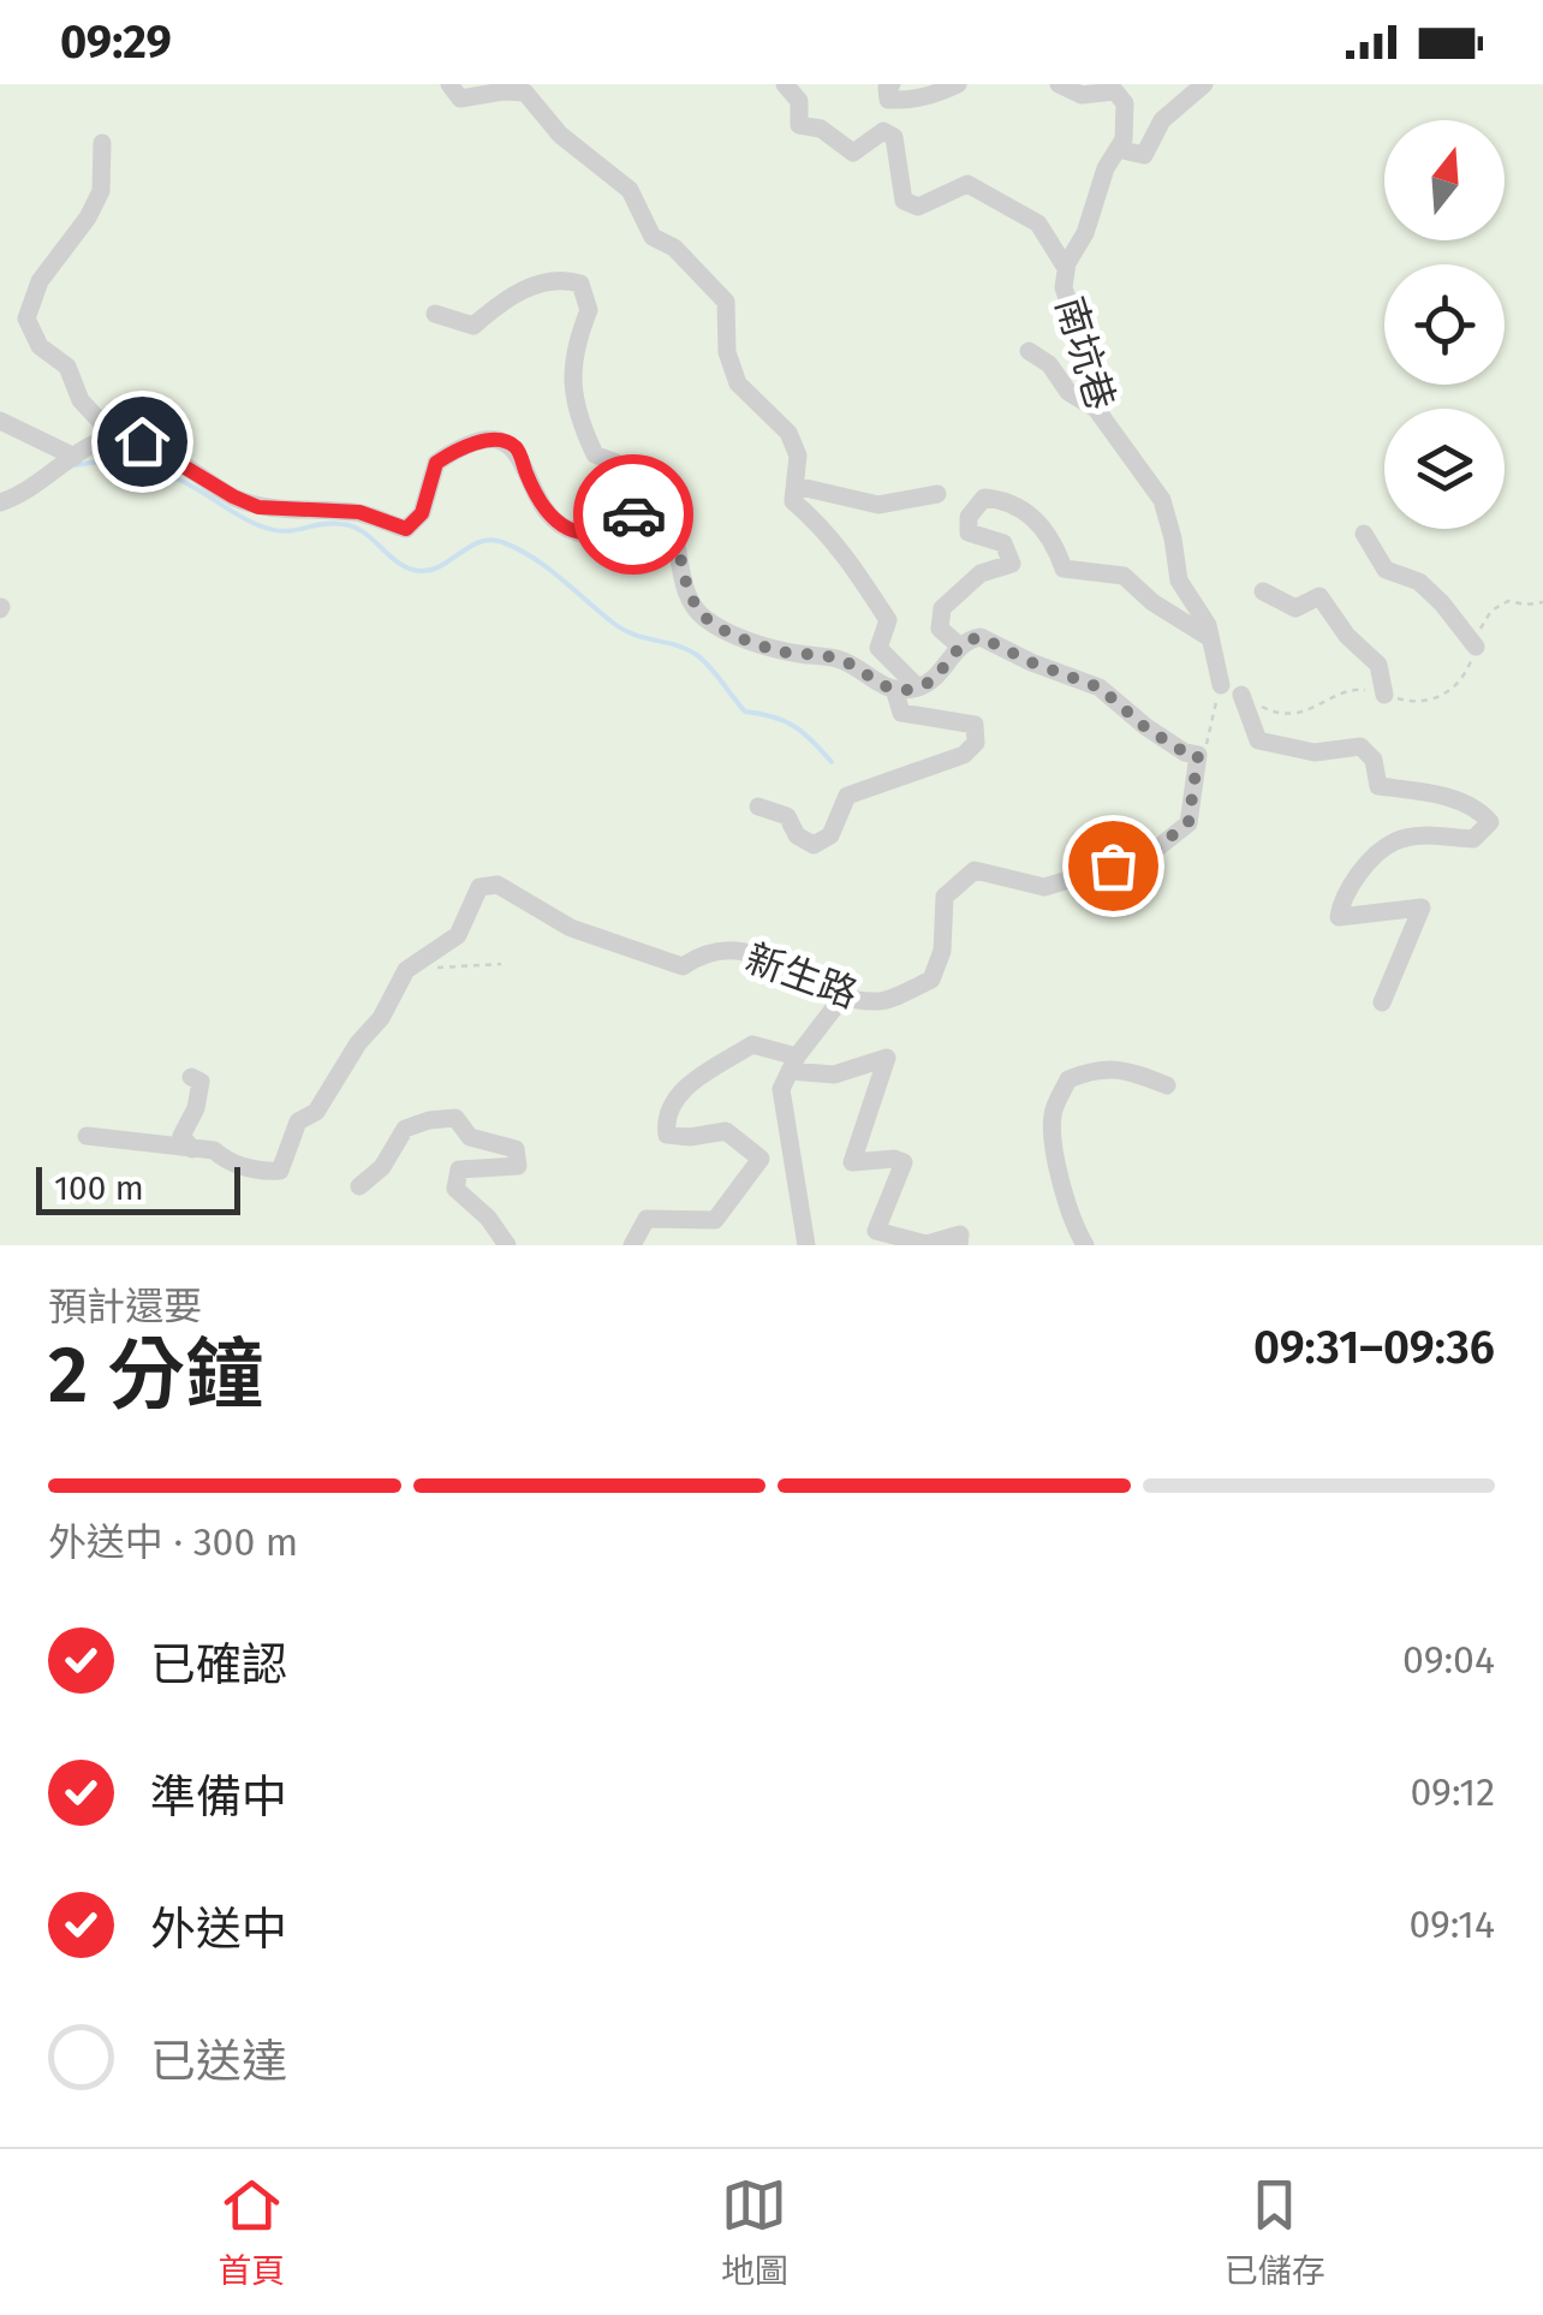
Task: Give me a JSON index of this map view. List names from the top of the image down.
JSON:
{
  "streets": {
    "street": ["南坑巷", "新生路"]
  },
  "scale_bar": "100 m",
  "north": "top",
  "page": {
    "status": "09:29",
    "scale": "100 m",
    "heading": ["2 分鐘", "預計還要", "09:31–09:36"],
    "bar": "外送中 · 300 m",
    "list": [
      ["已確認", "09:04"],
      ["準備中", "09:12"],
      ["外送中", "09:14"],
      "已送達"
    ],
    "tabs": ["首頁", "地圖", "已儲存"]
  }
}
